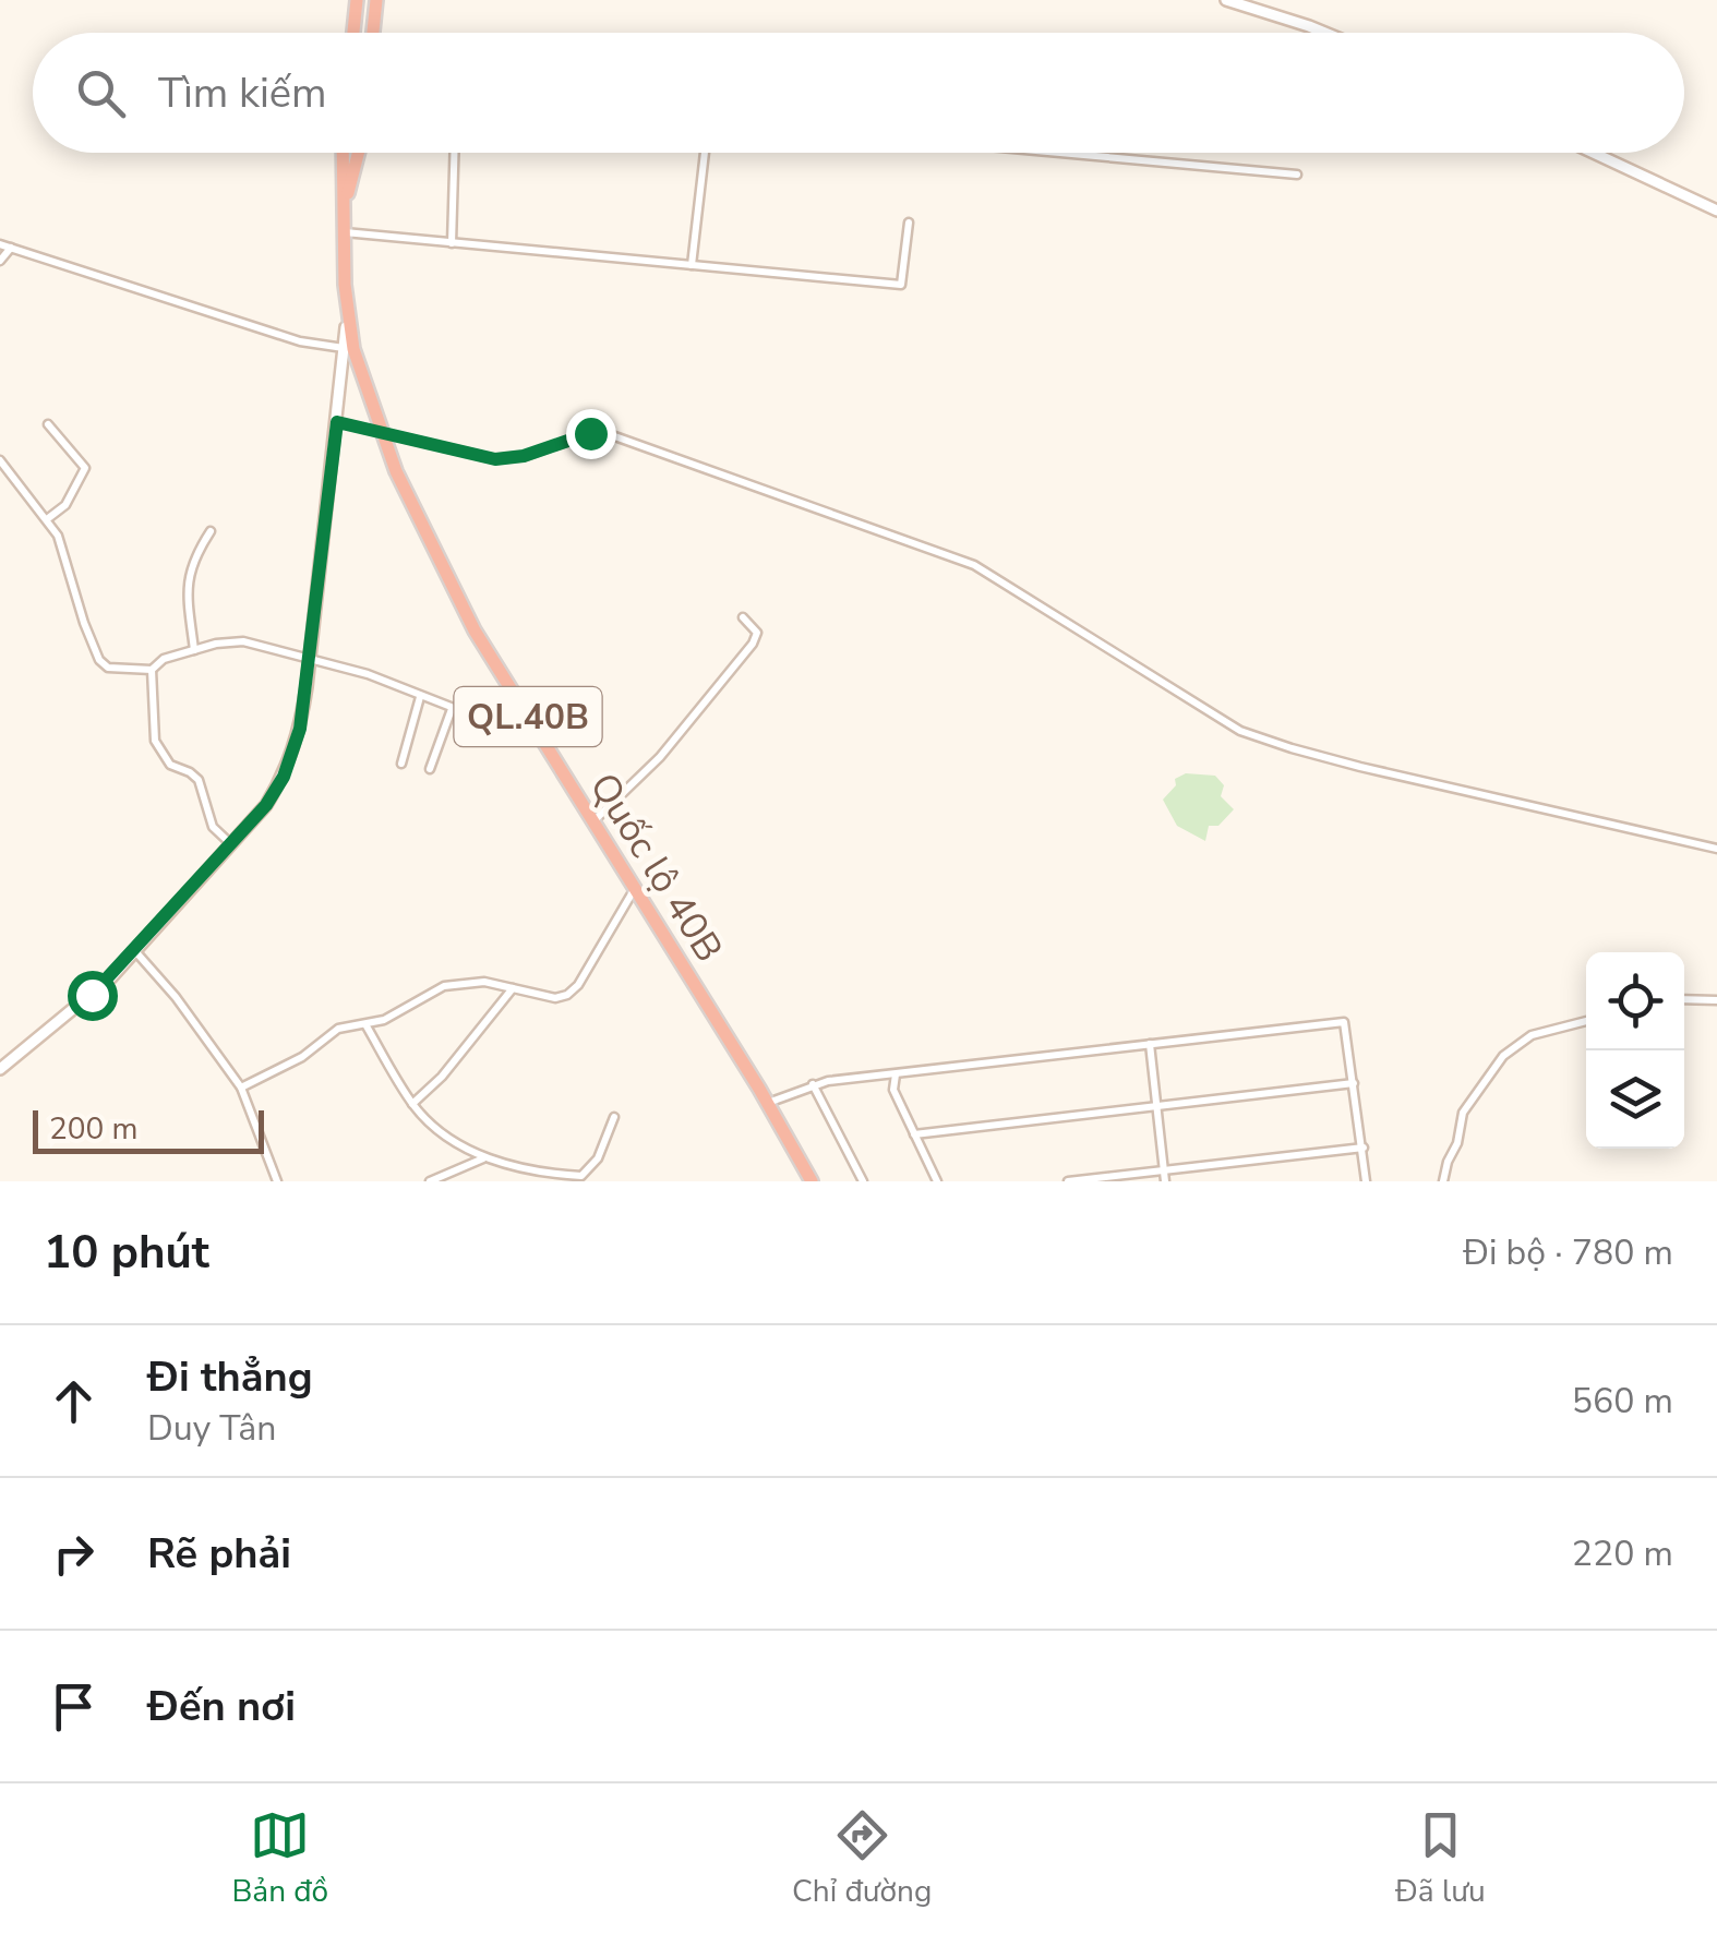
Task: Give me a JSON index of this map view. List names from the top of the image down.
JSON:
{
  "streets": {
    "highway": ["QL.40B", "Quốc lộ 40B"]
  },
  "scale_bar": "200 m",
  "page": {
    "search": "Tìm kiếm",
    "scale": "200 m",
    "heading": ["10 phút", "Đi bộ · 780 m"],
    "list": [
      ["Đi thẳng", "Duy Tân", "560 m"],
      ["Rẽ phải", "220 m"],
      "Đến nơi"
    ],
    "nav": ["Bản đồ", "Chỉ đường", "Đã lưu"]
  }
}
